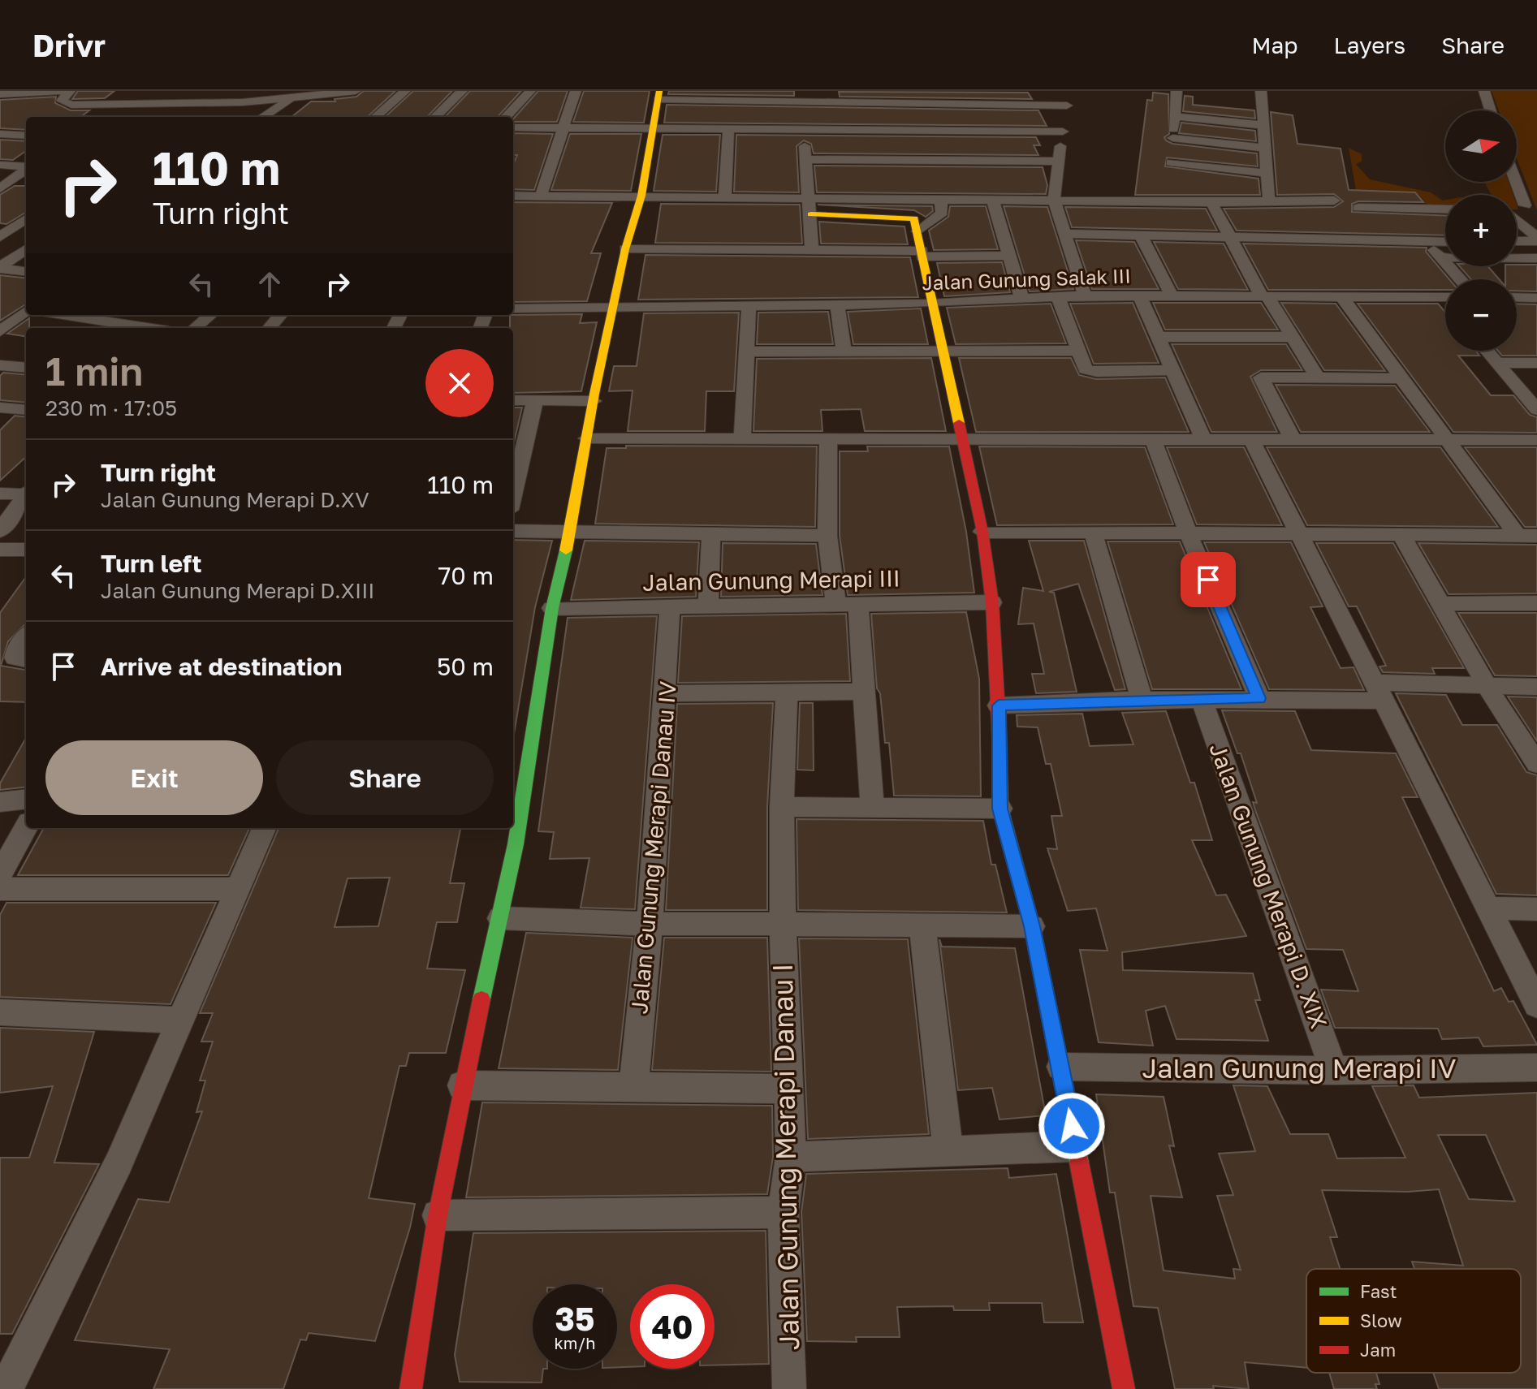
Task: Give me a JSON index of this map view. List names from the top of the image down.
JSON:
{
  "streets": {
    "street": [
      "Jalan Gunung Salak III",
      "Jalan Gunung Merapi III",
      "Jalan Gunung Merapi Danau IV",
      "Jalan Gunung Merapi D. XIX",
      "Jalan Gunung Merapi IV",
      "Jalan Gunung Merapi Danau I"
    ]
  },
  "crossings": [
    ["Jalan Gunung Merapi III", "Jalan Gunung Merapi Danau IV"],
    ["Jalan Gunung Merapi D. XIX", "Jalan Gunung Merapi IV"]
  ],
  "legend": ["Fast", "Slow", "Jam"],
  "north": "right",
  "page": {
    "header": "Drivr",
    "nav": ["Map", "Layers", "Share"],
    "map_buttons": ["+", "−"],
    "turn": ["110 m", "Turn right"],
    "heading": ["1 min", "230 m · 17:05"],
    "list": [
      {
        "name": "Turn right",
        "note": "Jalan Gunung Merapi D.XV",
        "value": "110 m"
      },
      {
        "name": "Turn left",
        "note": "Jalan Gunung Merapi D.XIII",
        "value": "70 m"
      },
      {
        "name": "Arrive at destination",
        "value": "50 m"
      }
    ],
    "buttons": ["Exit", "Share"],
    "speed": "35 km/h",
    "limit": "40"
  }
}
